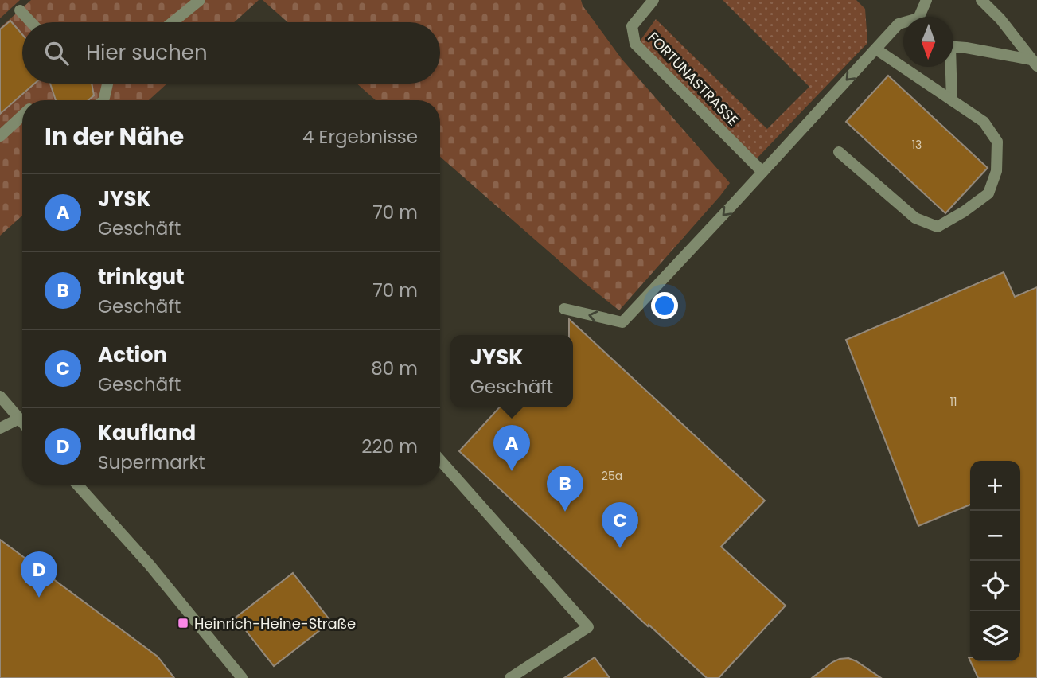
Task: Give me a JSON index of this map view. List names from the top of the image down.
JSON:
{
  "streets": {
    "street": ["FORTUNASTRASSE"]
  },
  "places": {
    "transit": ["Heinrich-Heine-Straße"]
  },
  "house_numbers": ["13", "11", "25a"],
  "north": "bottom",
  "page": {
    "search": "Hier suchen",
    "heading": ["In der Nähe", "4 Ergebnisse"],
    "list": [
      {
        "mark": "A",
        "name": "JYSK",
        "note": "Geschäft",
        "value": "70 m"
      },
      {
        "mark": "B",
        "name": "trinkgut",
        "note": "Geschäft",
        "value": "70 m"
      },
      {
        "mark": "C",
        "name": "Action",
        "note": "Geschäft",
        "value": "80 m"
      },
      {
        "mark": "D",
        "name": "Kaufland",
        "note": "Supermarkt",
        "value": "220 m"
      }
    ],
    "popup": ["JYSK", "Geschäft"],
    "pins": [
      "A",
      "B",
      "C",
      "D"
    ],
    "map_buttons": ["+", "−"]
  }
}
